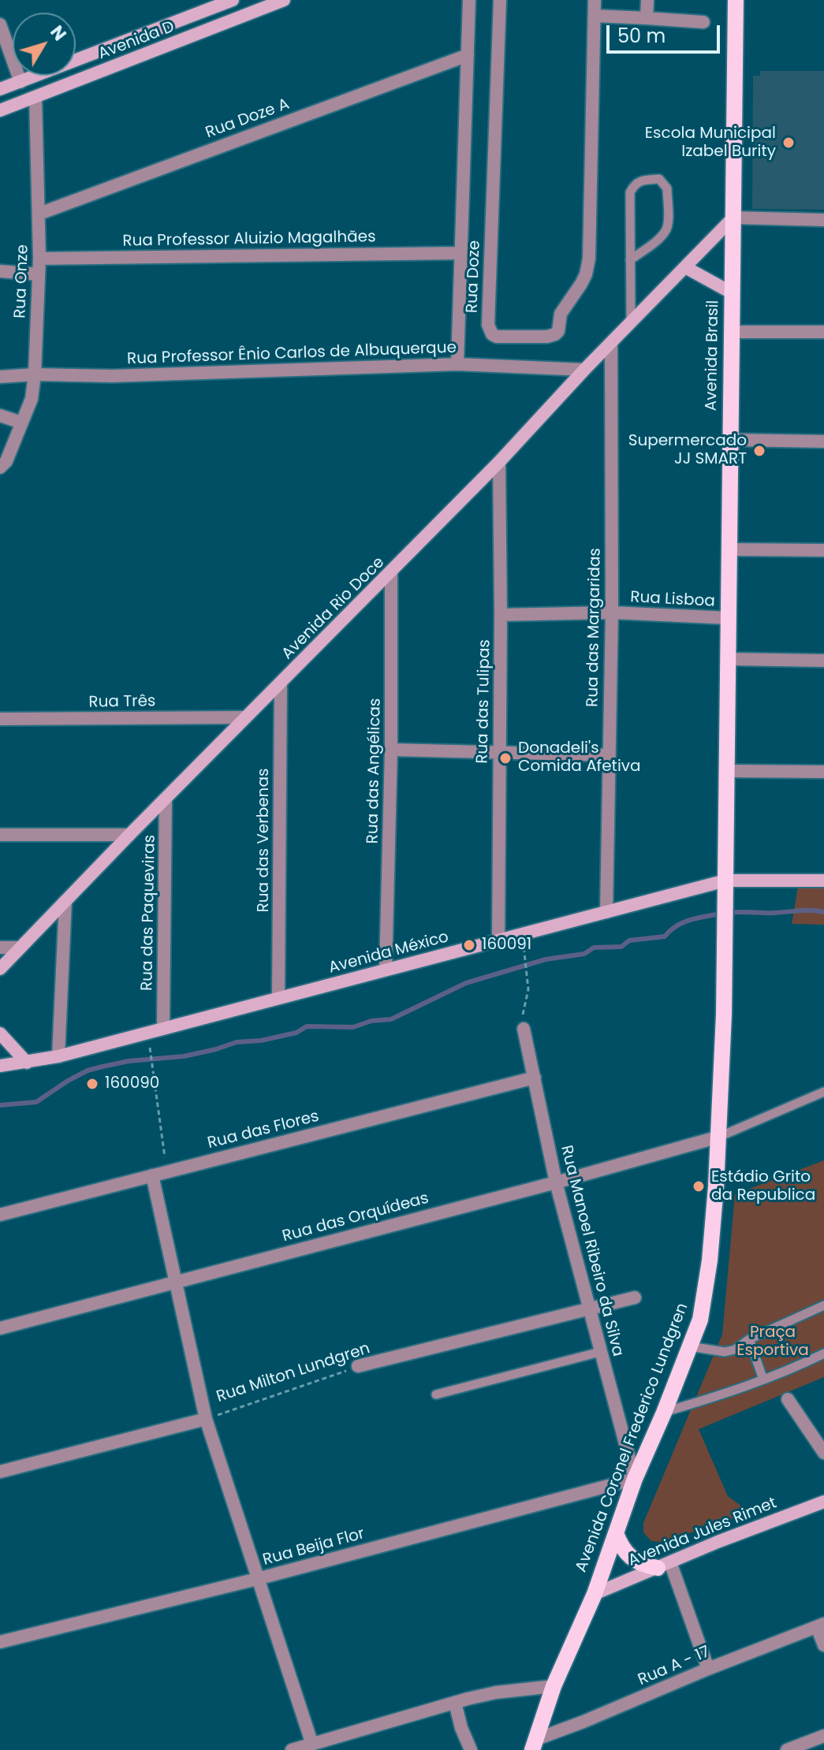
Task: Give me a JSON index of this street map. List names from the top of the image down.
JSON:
{
  "streets": {
    "main road": ["Avenida Brasil", "Avenida Coronel Frederico Lundgren"],
    "street": [
      "Avenida D",
      "Rua Doze A",
      "Rua Professor Aluizio Magalhães",
      "Rua Doze",
      "Rua Onze",
      "Rua Professor Ênio Carlos de Albuquerque",
      "Rua Lisboa",
      "Avenida Rio Doce",
      "Rua das Margaridas",
      "Rua das Tulipas",
      "Rua Três",
      "Rua das Angélicas",
      "Rua das Verbenas",
      "Rua das Paqueviras",
      "Avenida México",
      "Rua das Flores",
      "Rua das Orquídeas",
      "Rua Manoel Ribeiro da Silva",
      "Rua Milton Lundgren",
      "Avenida Jules Rimet",
      "Rua Beija Flor",
      "Rua A - 17"
    ]
  },
  "crossings": [
    ["Avenida D", "Rua Onze"],
    ["Rua Doze A", "Rua Doze"],
    ["Rua Doze A", "Rua Onze"],
    ["Rua Professor Aluizio Magalhães", "Rua Doze"],
    ["Rua Professor Aluizio Magalhães", "Rua Onze"],
    ["Rua Doze", "Rua Professor Ênio Carlos de Albuquerque"],
    ["Rua Onze", "Rua Professor Ênio Carlos de Albuquerque"],
    ["Rua Professor Ênio Carlos de Albuquerque", "Avenida Rio Doce"],
    ["Avenida Brasil", "Rua Lisboa"],
    ["Avenida Brasil", "Avenida Rio Doce"],
    ["Avenida Brasil", "Avenida México"],
    ["Avenida Brasil", "Avenida Coronel Frederico Lundgren"],
    ["Rua Lisboa", "Rua das Margaridas"],
    ["Rua Lisboa", "Rua das Tulipas"],
    ["Avenida Rio Doce", "Rua das Margaridas"],
    ["Avenida Rio Doce", "Rua das Tulipas"],
    ["Avenida Rio Doce", "Rua Três"],
    ["Avenida Rio Doce", "Rua das Angélicas"],
    ["Avenida Rio Doce", "Rua das Verbenas"],
    ["Avenida Rio Doce", "Rua das Paqueviras"],
    ["Rua das Margaridas", "Avenida México"],
    ["Rua das Tulipas", "Avenida México"],
    ["Rua das Angélicas", "Avenida México"],
    ["Rua das Verbenas", "Avenida México"],
    ["Rua das Paqueviras", "Avenida México"],
    ["Rua das Flores", "Rua Manoel Ribeiro da Silva"],
    ["Rua das Orquídeas", "Rua Manoel Ribeiro da Silva"],
    ["Rua das Orquídeas", "Avenida Coronel Frederico Lundgren"],
    ["Rua Manoel Ribeiro da Silva", "Rua Milton Lundgren"],
    ["Rua Manoel Ribeiro da Silva", "Avenida Coronel Frederico Lundgren"],
    ["Rua Manoel Ribeiro da Silva", "Rua Beija Flor"],
    ["Avenida Coronel Frederico Lundgren", "Avenida Jules Rimet"],
    ["Avenida Coronel Frederico Lundgren", "Rua Beija Flor"],
    ["Avenida Coronel Frederico Lundgren", "Rua A - 17"]
  ],
  "parks": ["Praça Esportiva"],
  "places": [
    "Escola Municipal Izabel Burity",
    "Supermercado JJ SMART",
    "Donadeli's Comida Afetiva",
    "160091",
    "160090",
    "Estádio Grito da Republica"
  ],
  "scale_bar": "50 m",
  "north": "top right"
}
